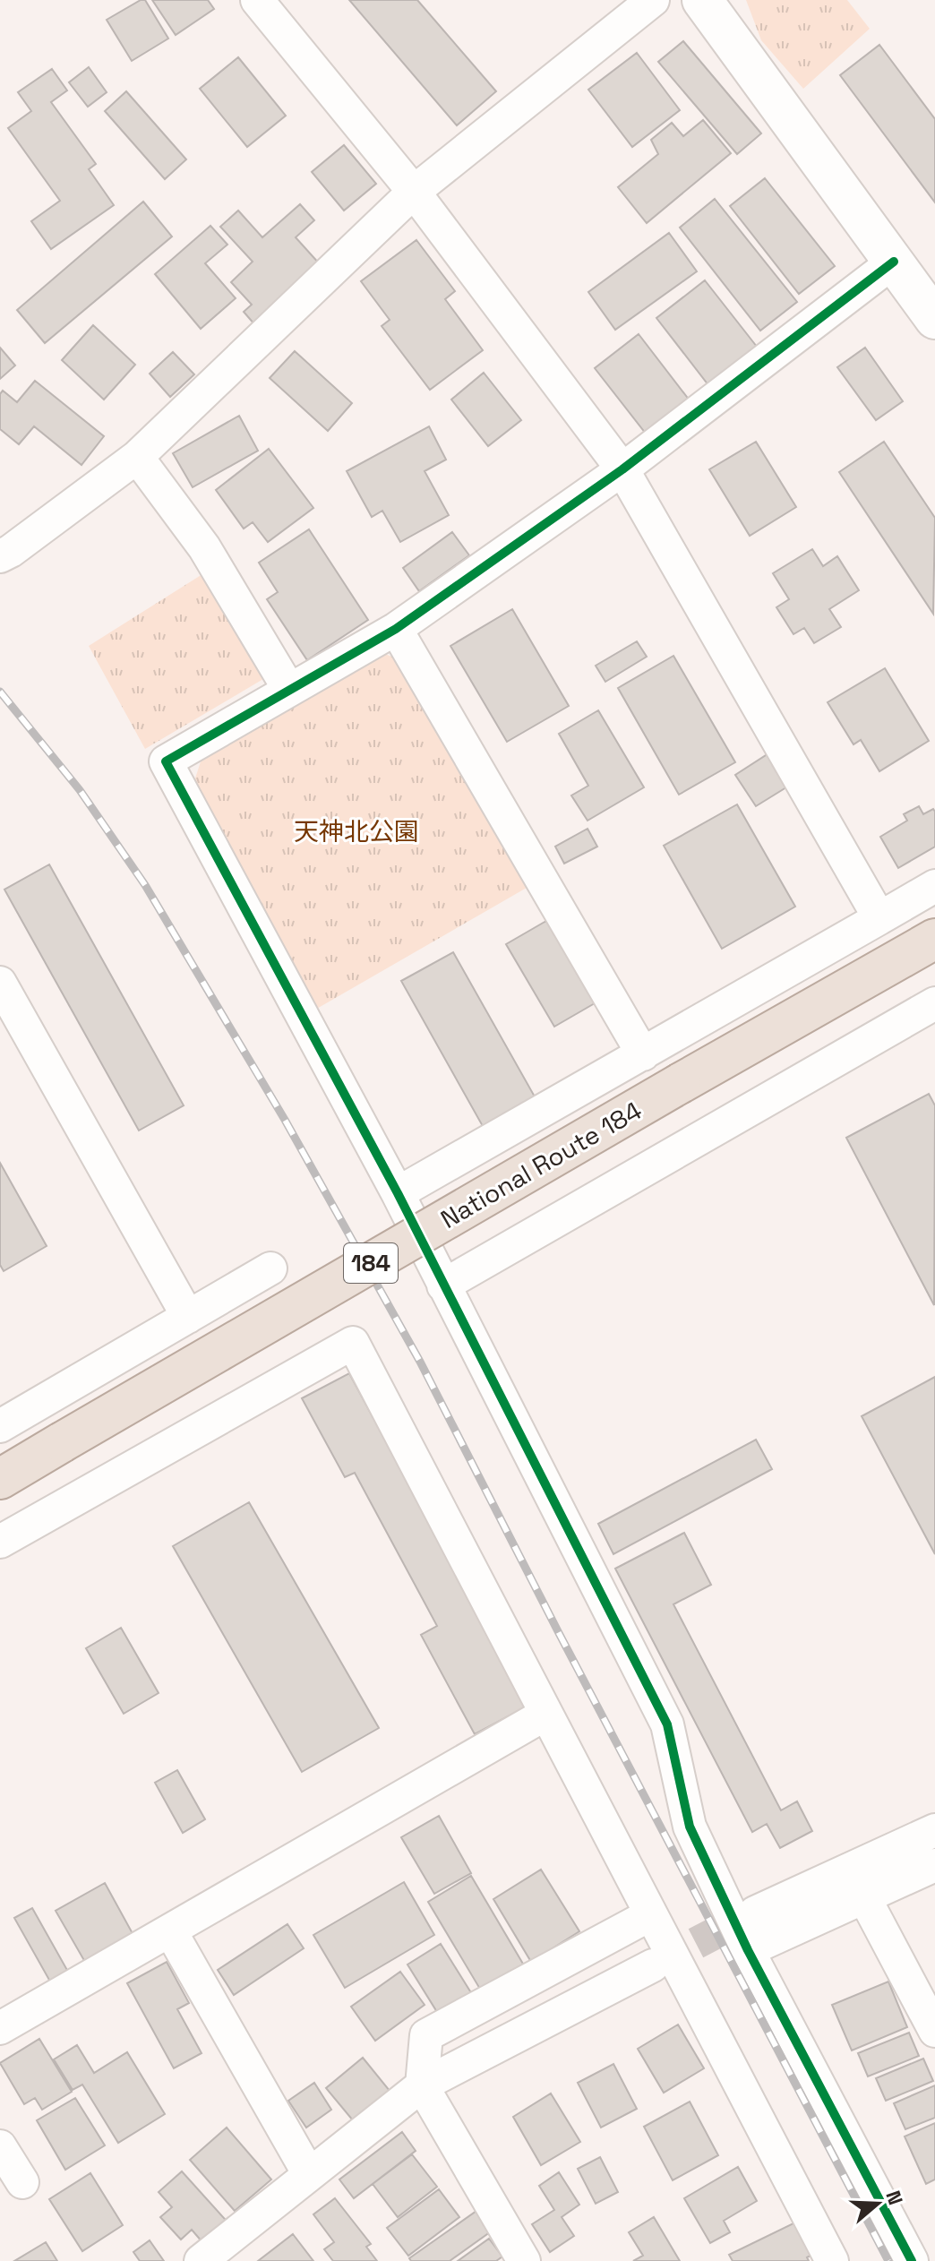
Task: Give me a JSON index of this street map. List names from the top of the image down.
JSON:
{
  "streets": {
    "highway": ["National Route 184", "184"]
  },
  "parks": ["天神北公園"],
  "north": "right"
}
